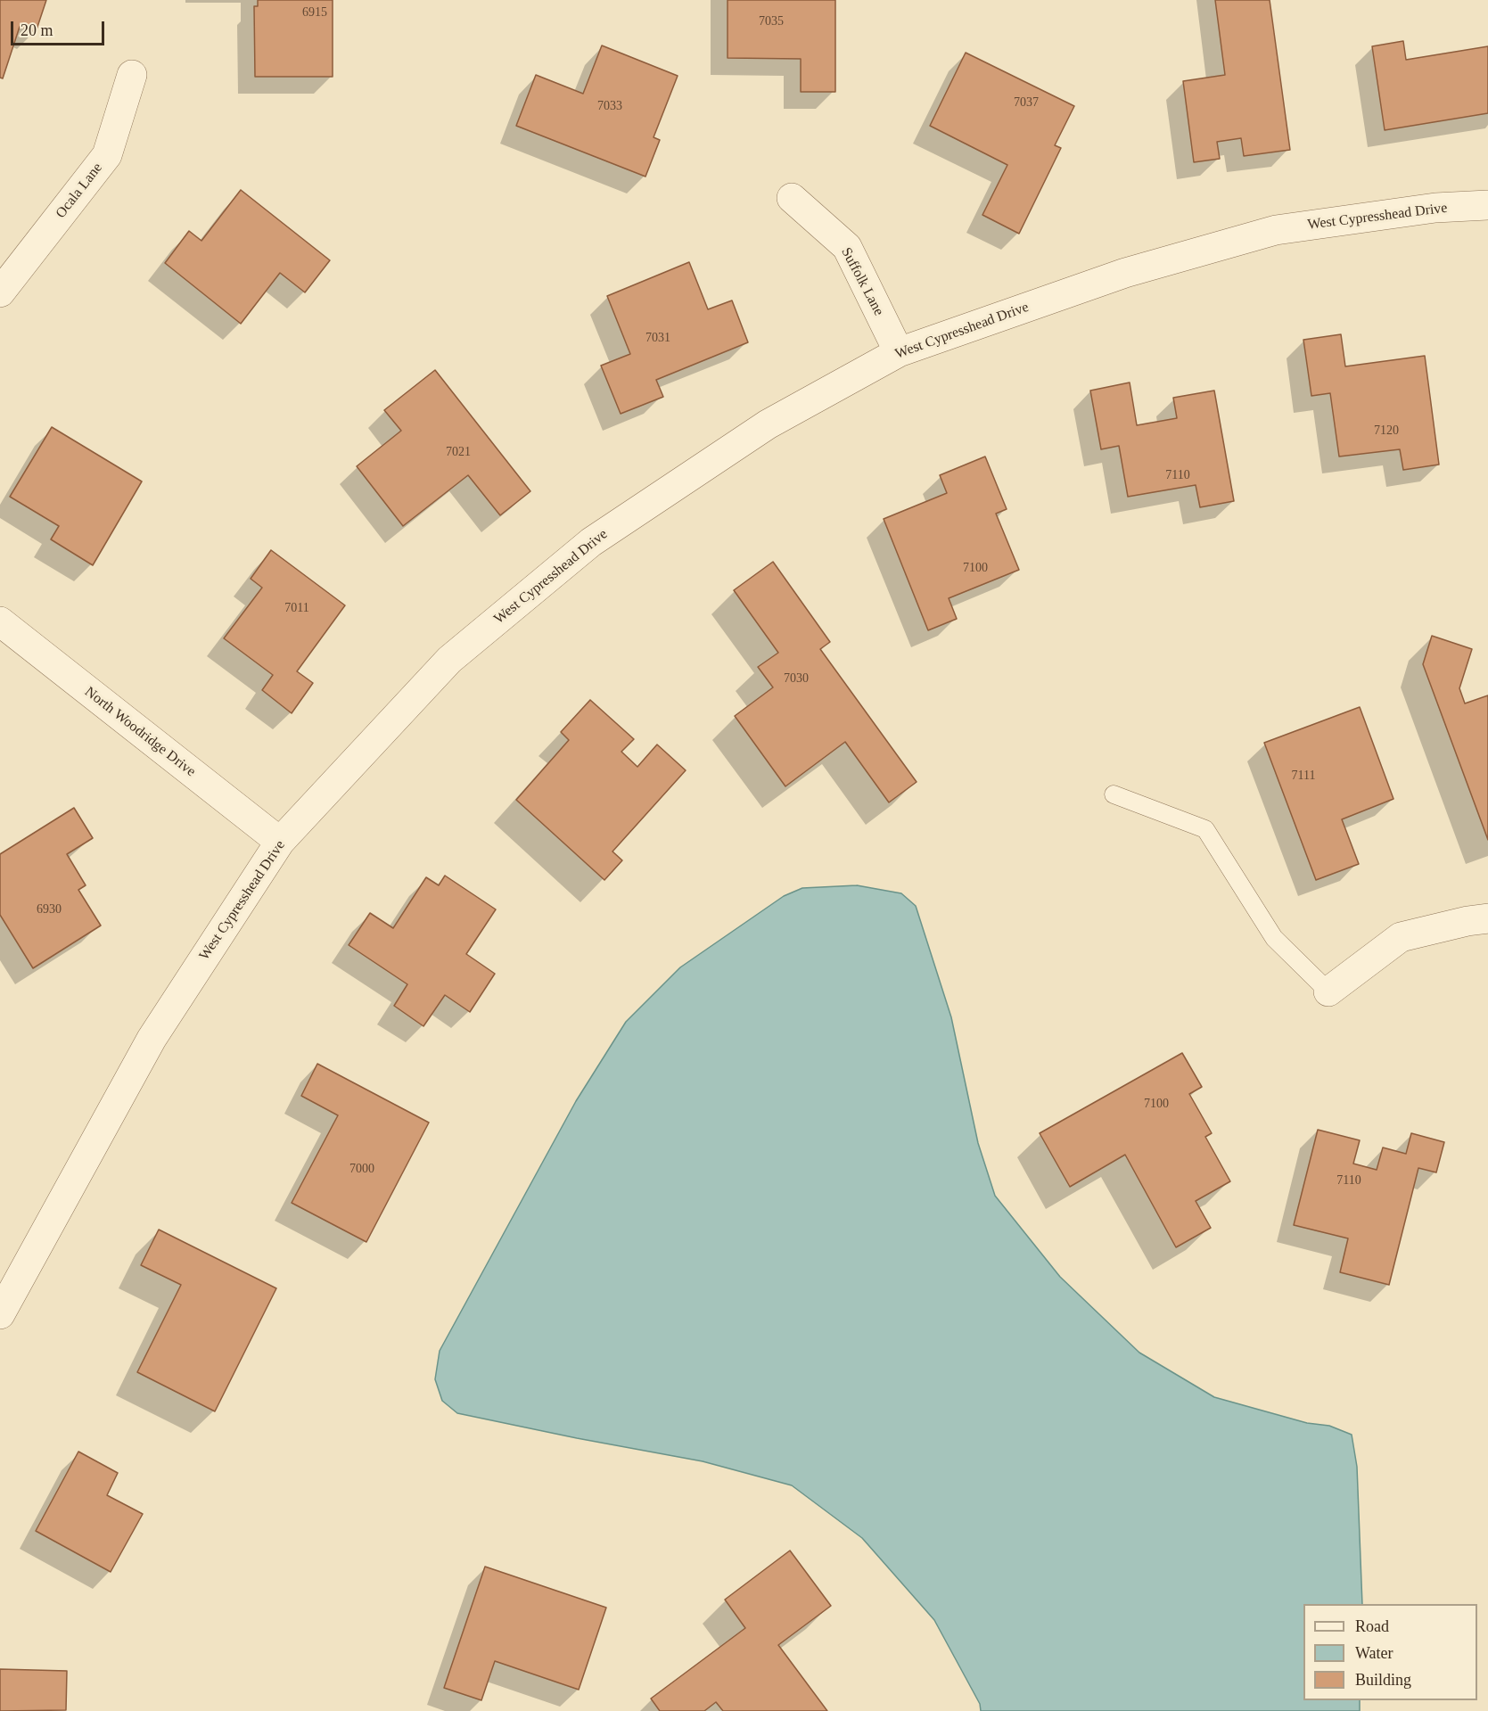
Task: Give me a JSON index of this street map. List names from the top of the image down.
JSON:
{
  "streets": {
    "street": [
      "Ocala Lane",
      "West Cypresshead Drive",
      "Suffolk Lane",
      "North Woodridge Drive"
    ]
  },
  "crossings": [
    ["West Cypresshead Drive", "Suffolk Lane"],
    ["West Cypresshead Drive", "North Woodridge Drive"]
  ],
  "house_numbers": [
    "6915",
    "7035",
    "7037",
    "7033",
    "7031",
    "7120",
    "7021",
    "7110",
    "7100",
    "7011",
    "7030",
    "7111",
    "6930",
    "7100",
    "7000",
    "7110"
  ],
  "legend": ["Road", "Water", "Building"],
  "scale_bar": "20 m"
}
